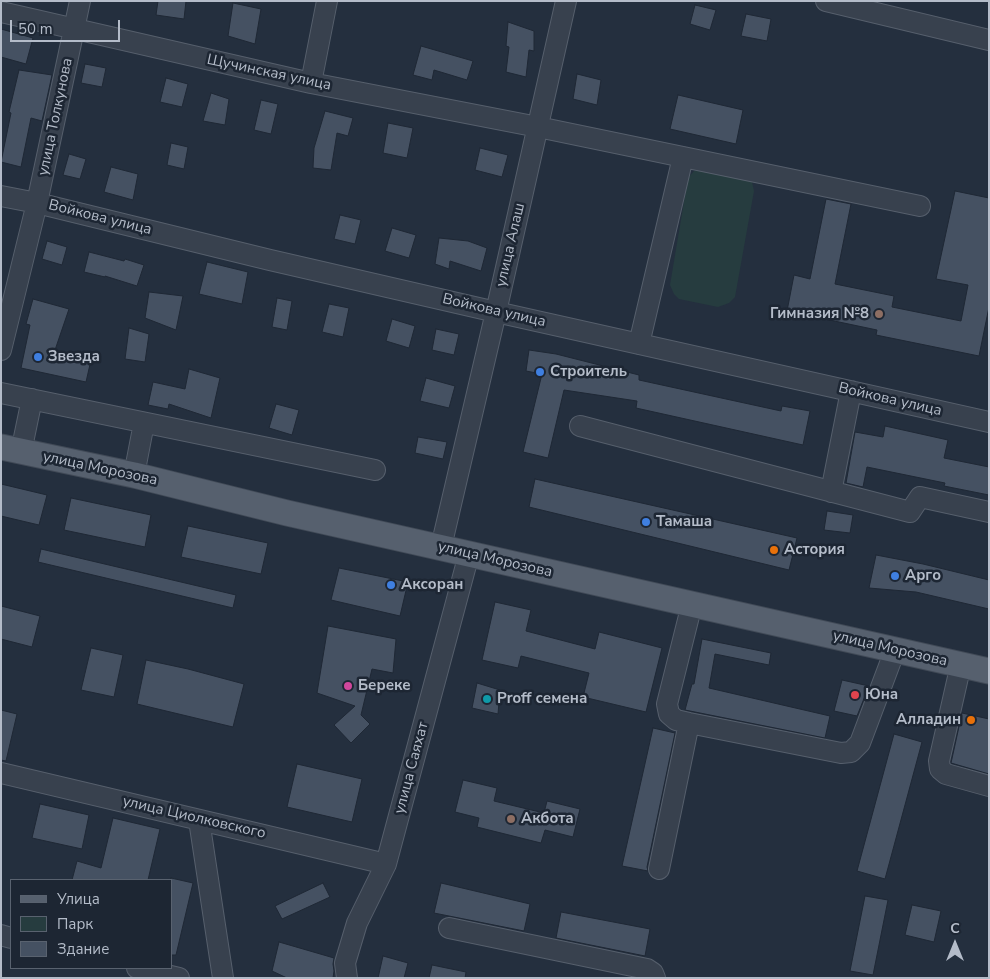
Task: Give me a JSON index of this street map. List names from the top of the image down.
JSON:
{
  "streets": {
    "main road": ["улица Морозова"],
    "street": [
      "Щучинская улица",
      "улица Толкунова",
      "Войкова улица",
      "улица Алаш",
      "улица Саяхат",
      "улица Циолковского"
    ]
  },
  "crossings": [
    ["Щучинская улица", "улица Толкунова"],
    ["Щучинская улица", "улица Алаш"],
    ["улица Толкунова", "Войкова улица"],
    ["Войкова улица", "улица Алаш"],
    ["улица Алаш", "улица Морозова"],
    ["улица Морозова", "улица Саяхат"],
    ["улица Саяхат", "улица Циолковского"]
  ],
  "places": [
    "Гимназия №8",
    "Звезда",
    "Строитель",
    "Тамаша",
    "Астория",
    "Арго",
    "Аксоран",
    "Береке",
    "Юна",
    "Proff семена",
    "Алладин",
    "Акбота"
  ],
  "legend": ["Улица", "Парк", "Здание"],
  "scale_bar": "50 m",
  "north": "top"
}
